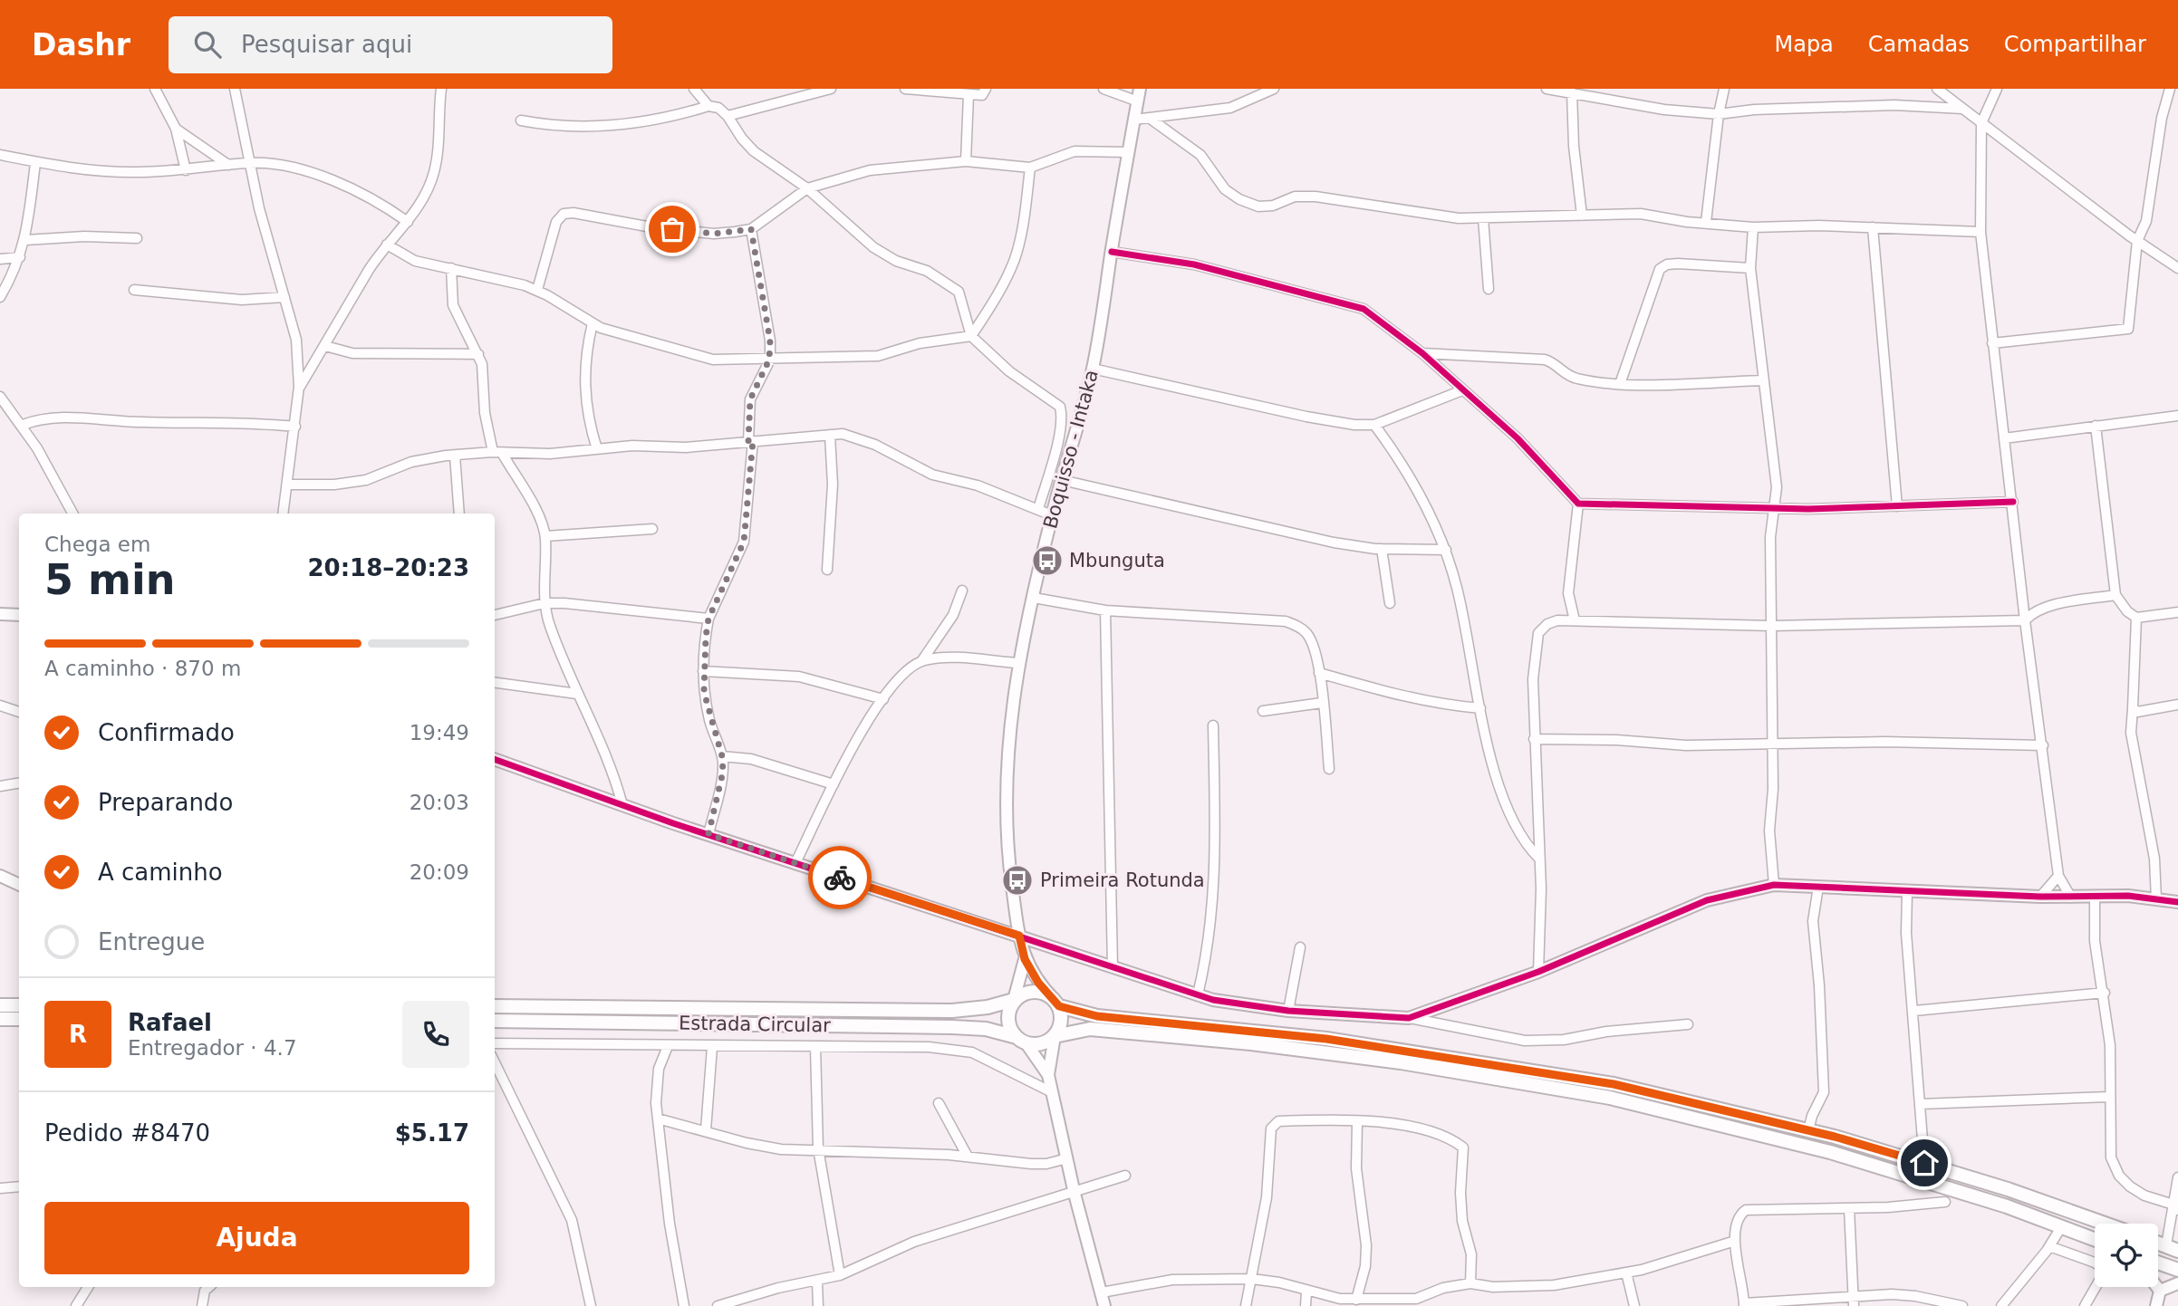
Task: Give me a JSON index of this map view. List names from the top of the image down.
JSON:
{
  "streets": {
    "main road": ["Estrada Circular"],
    "street": ["Boquisso - Intaka"]
  },
  "places": {
    "bus stop": ["Mbunguta", "Primeira Rotunda"]
  },
  "page": {
    "header": "Dashr",
    "search": "Pesquisar aqui",
    "nav": ["Mapa", "Camadas", "Compartilhar"],
    "heading": ["5 min", "Chega em", "20:18–20:23"],
    "panel": [
      "Rafael",
      "Entregador · 4.7",
      "Pedido #8470",
      "$5.17"
    ],
    "bar": "A caminho · 870 m",
    "list": [
      ["Confirmado", "19:49"],
      ["Preparando", "20:03"],
      ["A caminho", "20:09"],
      "Entregue"
    ],
    "round": "R",
    "buttons": "Ajuda"
  }
}
